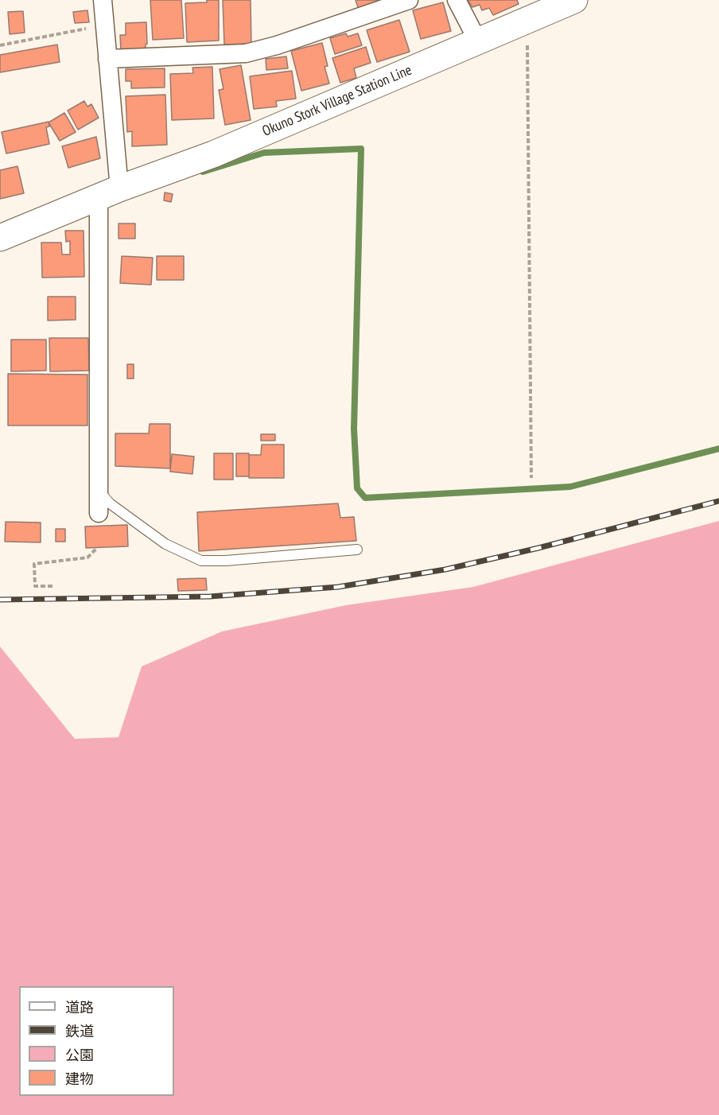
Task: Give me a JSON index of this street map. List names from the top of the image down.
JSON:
{
  "streets": {
    "main road": ["Okuno Stork Village Station Line"]
  },
  "legend": [
    "道路",
    "鉄道",
    "公園",
    "建物"
  ]
}
